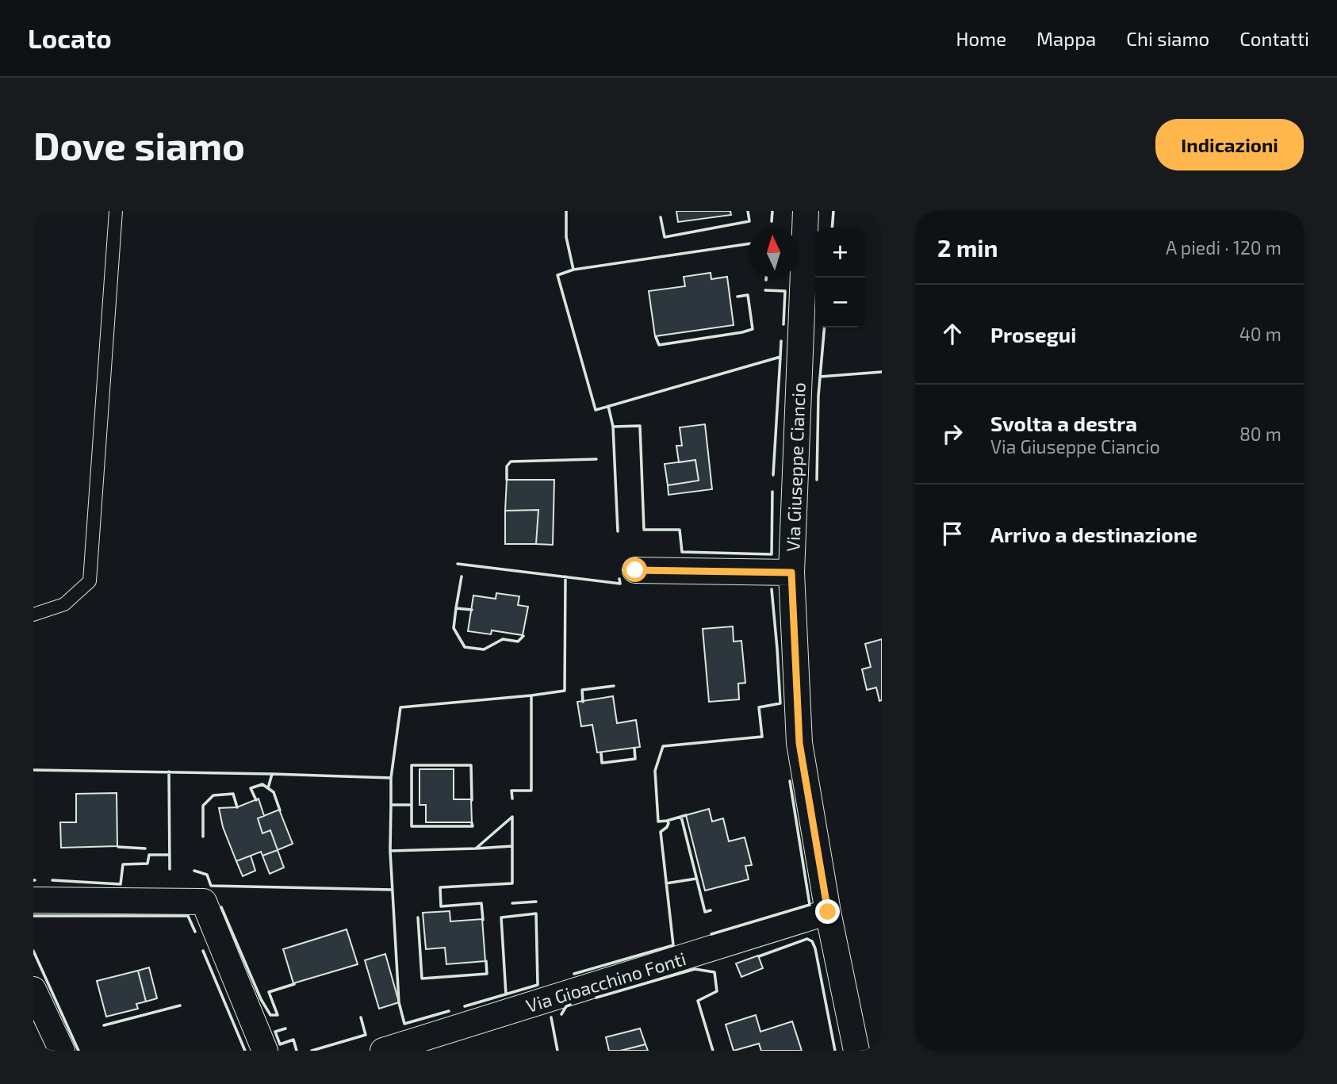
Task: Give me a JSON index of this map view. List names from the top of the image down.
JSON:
{
  "streets": {
    "street": ["Via Giuseppe Ciancio", "Via Gioacchino Fonti"]
  },
  "crossings": [
    ["Via Giuseppe Ciancio", "Via Gioacchino Fonti"]
  ],
  "north": "top",
  "page": {
    "header": "Locato",
    "nav": [
      "Home",
      "Mappa",
      "Chi siamo",
      "Contatti"
    ],
    "buttons": "Indicazioni",
    "title": "Dove siamo",
    "heading": ["2 min", "A piedi · 120 m"],
    "map_buttons": ["+", "−"],
    "list": [
      ["Prosegui", "40 m"],
      ["Svolta a destra", "Via Giuseppe Ciancio", "80 m"],
      "Arrivo a destinazione"
    ]
  }
}
